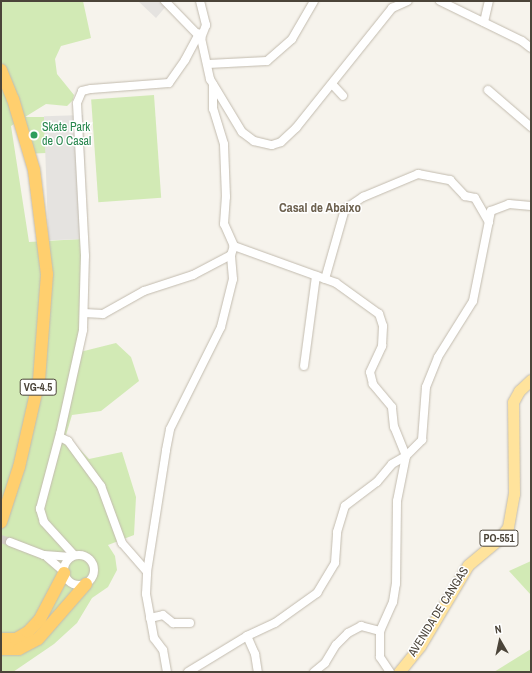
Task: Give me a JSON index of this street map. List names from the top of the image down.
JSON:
{
  "streets": {
    "highway": ["VG-4.5"],
    "main road": ["PO-551", "AVENIDA DE CANGAS"]
  },
  "districts": ["Casal de Abaixo"],
  "places": ["Skate Park de O Casal"],
  "north": "top"
}
